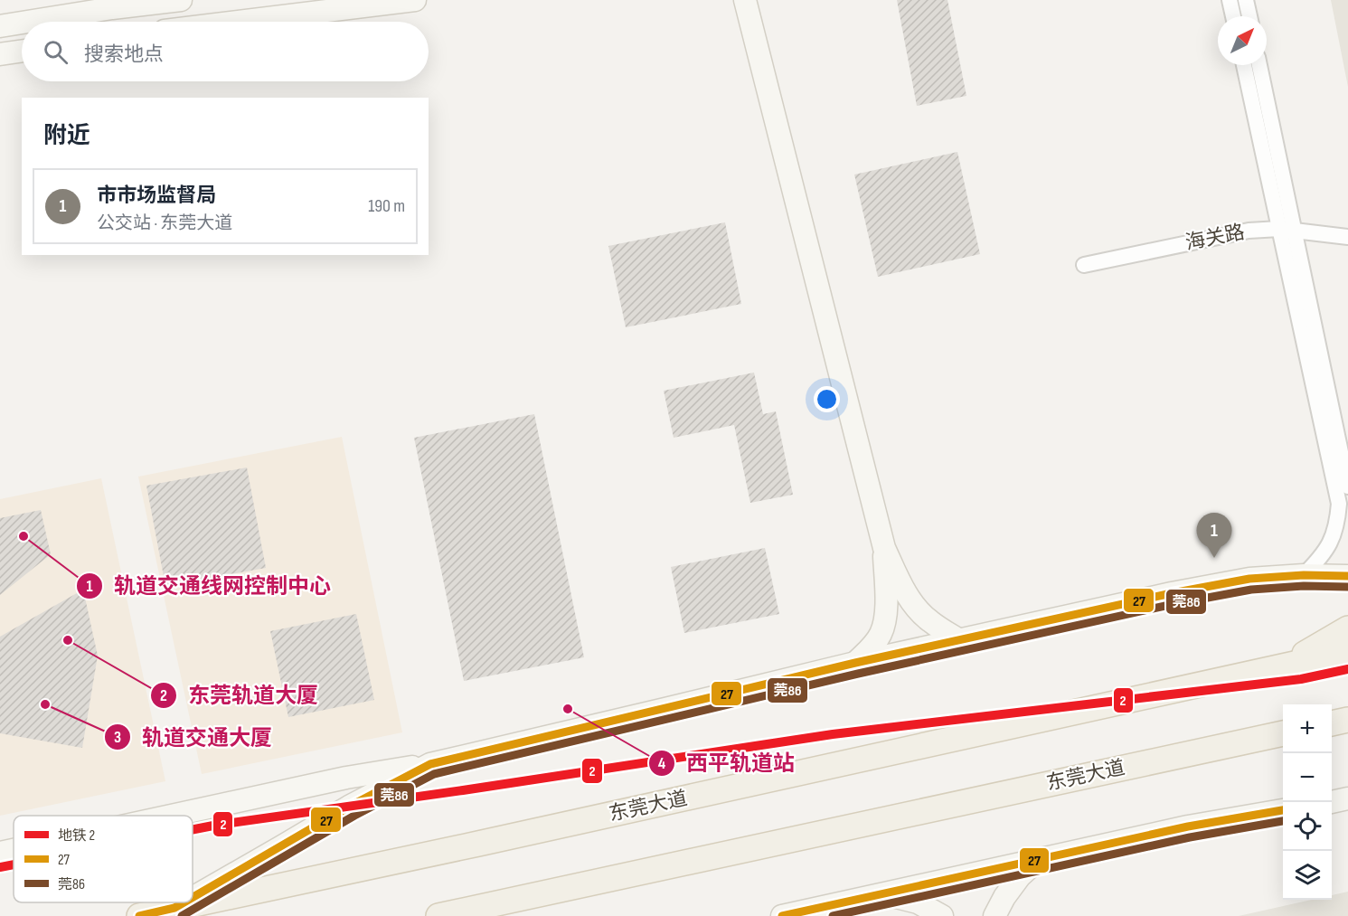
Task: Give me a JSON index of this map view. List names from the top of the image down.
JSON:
{
  "streets": {
    "main road": ["东莞大道"],
    "street": ["海关路"]
  },
  "places": [
    "轨道交通线网控制中心",
    "东莞轨道大厦",
    "轨道交通大厦",
    "西平轨道站"
  ],
  "lines": ["transit line 27", "transit line 莞86", "metro line 2"],
  "legend": ["地铁 2", "27", "莞86"],
  "north": "top right",
  "page": {
    "search": "搜索地点",
    "heading": "附近",
    "list": [
      {
        "mark": "1",
        "name": "市市场监督局",
        "note": "公交站 · 东莞大道",
        "value": "190 m"
      }
    ],
    "pins": "1",
    "map_buttons": ["+", "−"]
  }
}
